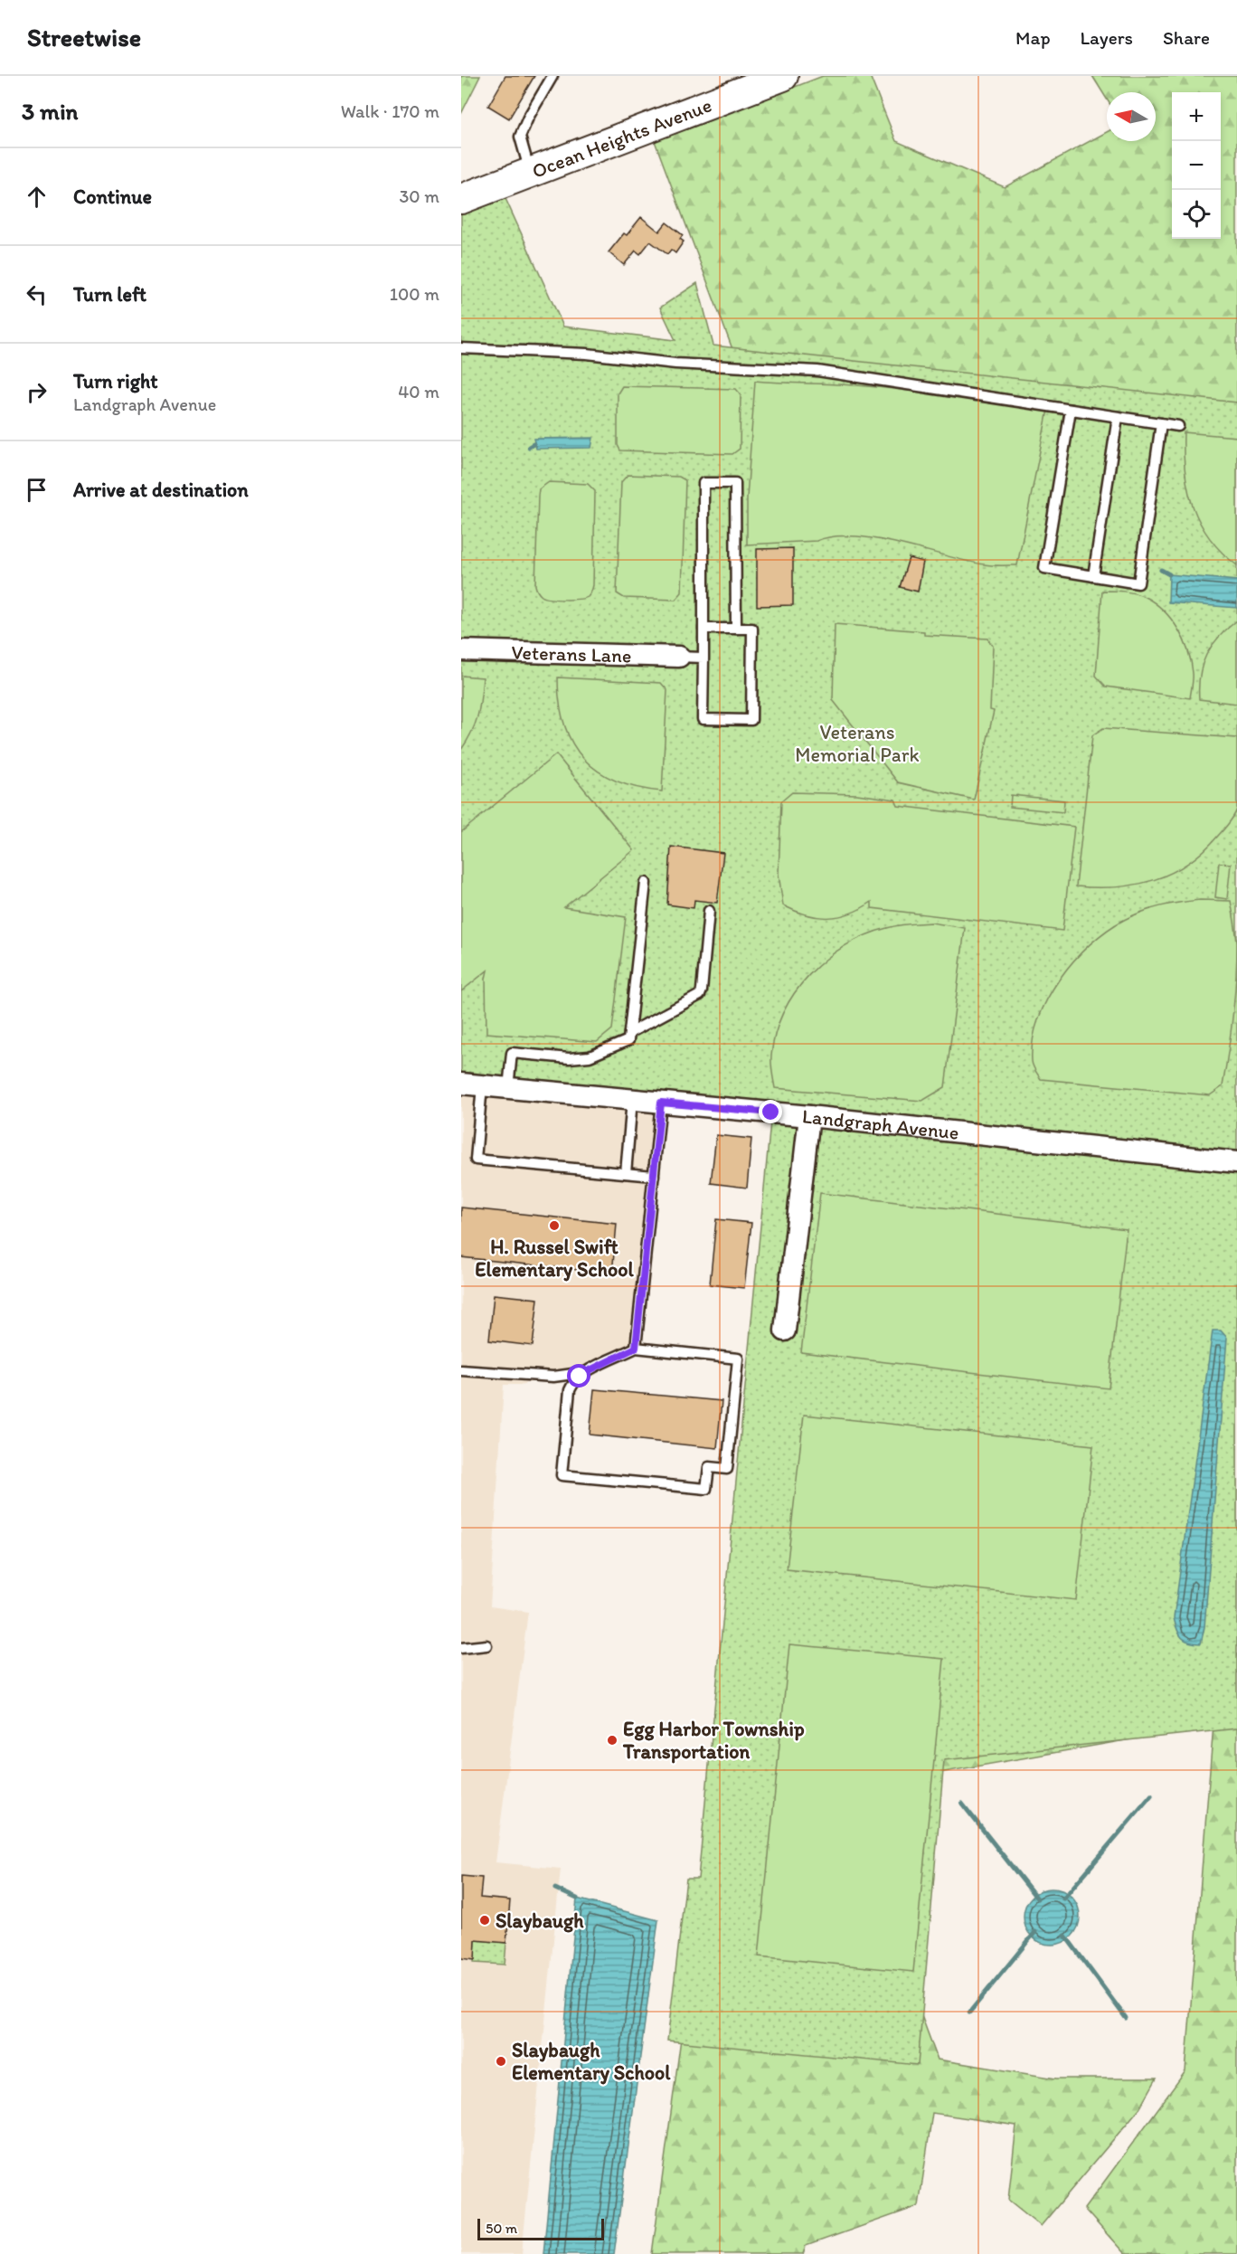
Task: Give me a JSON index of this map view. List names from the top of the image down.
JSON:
{
  "streets": {
    "main road": ["Ocean Heights Avenue"],
    "street": ["Veterans Lane", "Landgraph Avenue"]
  },
  "parks": ["Veterans Memorial Park"],
  "places": [
    "H. Russel Swift Elementary School",
    "Egg Harbor Township Transportation",
    "Slaybaugh",
    "Slaybaugh Elementary School"
  ],
  "scale_bar": "50 m",
  "north": "left",
  "page": {
    "header": "Streetwise",
    "nav": ["Map", "Layers", "Share"],
    "heading": ["3 min", "Walk · 170 m"],
    "map_buttons": ["+", "−"],
    "list": [
      ["Continue", "30 m"],
      ["Turn left", "100 m"],
      ["Turn right", "Landgraph Avenue", "40 m"],
      "Arrive at destination"
    ],
    "scale": "50 m"
  }
}
